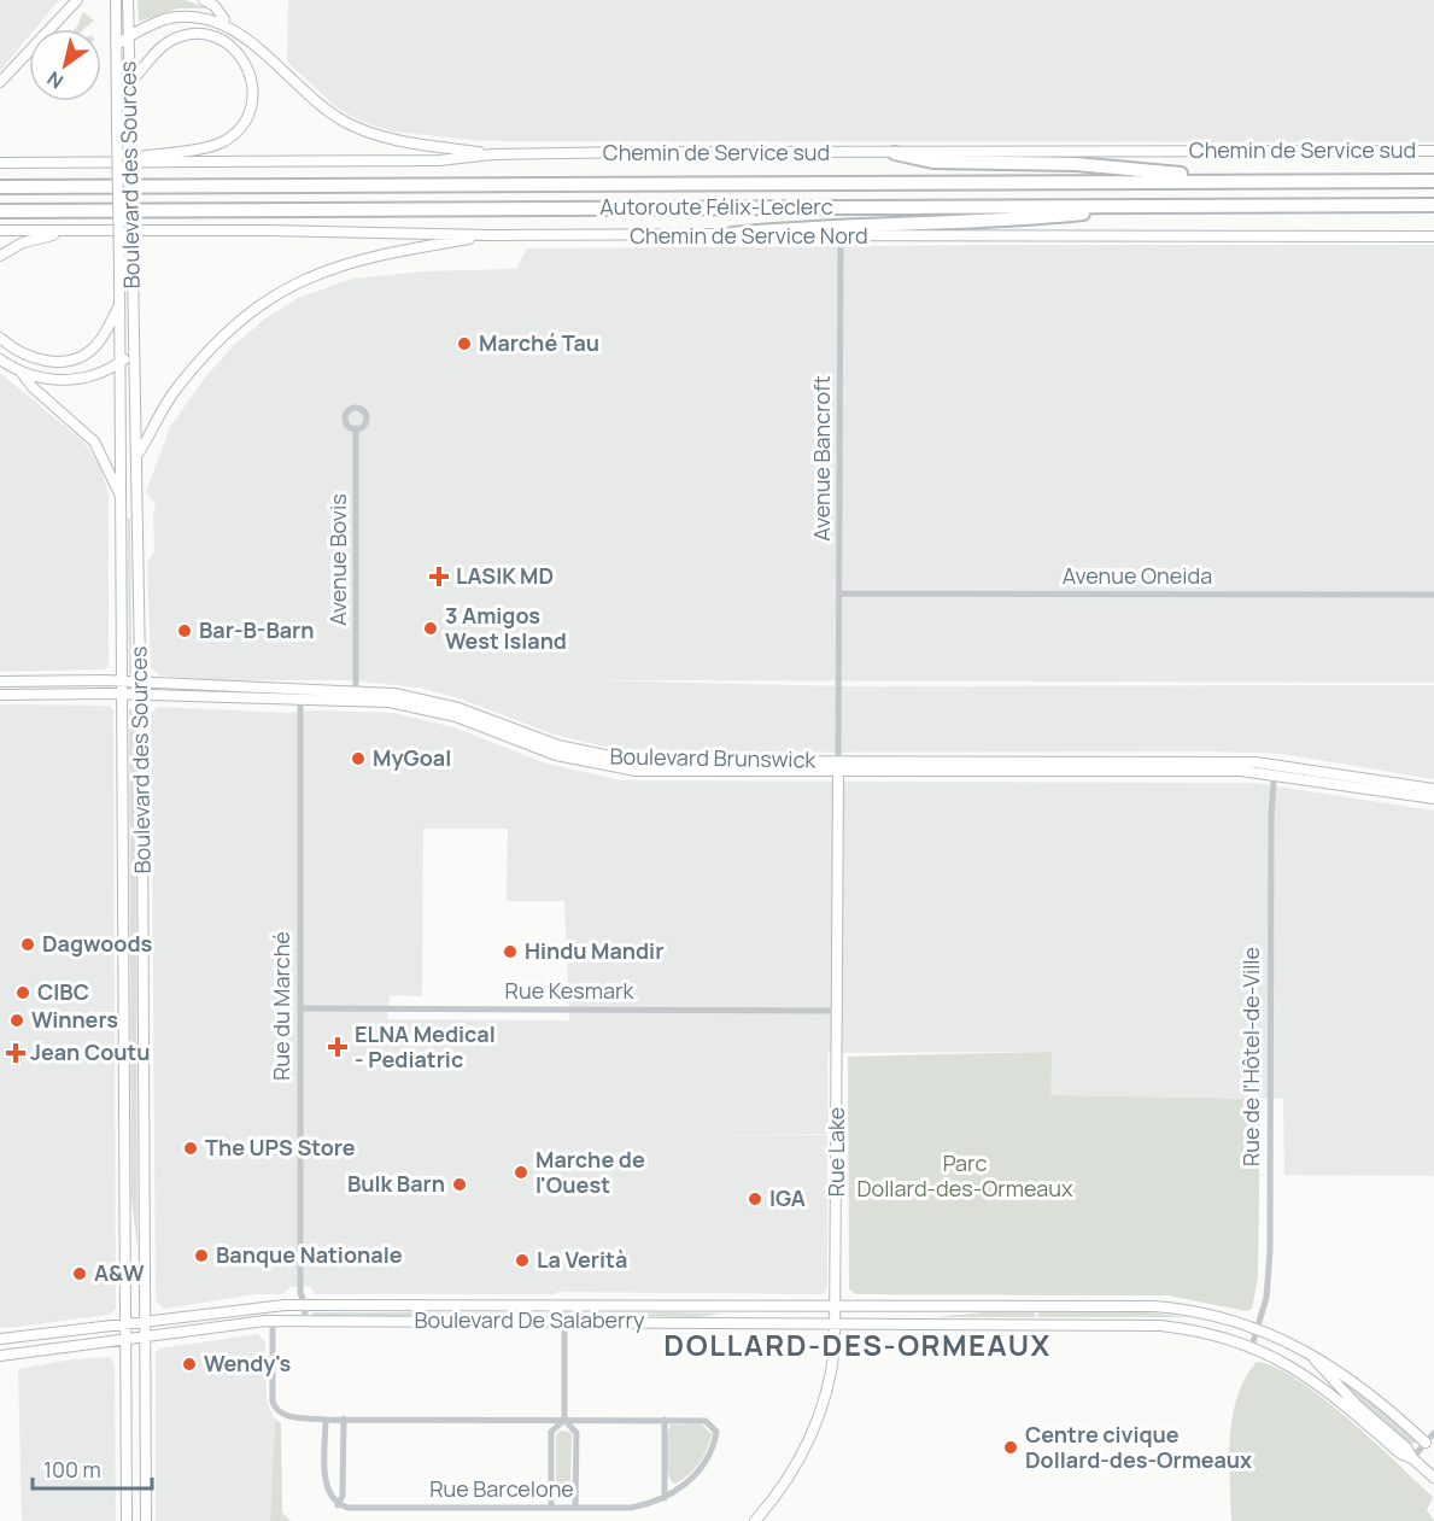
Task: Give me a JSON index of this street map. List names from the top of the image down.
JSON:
{
  "streets": {
    "highway": ["Autoroute Félix-Leclerc"],
    "main road": [
      "Chemin de Service sud",
      "Boulevard des Sources",
      "Chemin de Service Nord",
      "Boulevard Brunswick",
      "Rue Lake",
      "Boulevard De Salaberry"
    ],
    "street": [
      "Avenue Bancroft",
      "Avenue Bovis",
      "Avenue Oneida",
      "Rue Kesmark",
      "Rue du Marché",
      "Rue de l'Hôtel-de-Ville",
      "Rue Barcelone"
    ]
  },
  "crossings": [
    ["Boulevard des Sources", "Boulevard Brunswick"],
    ["Boulevard des Sources", "Boulevard De Salaberry"],
    ["Chemin de Service Nord", "Avenue Bancroft"],
    ["Avenue Bancroft", "Avenue Oneida"],
    ["Avenue Bancroft", "Boulevard Brunswick"],
    ["Avenue Bancroft", "Rue Lake"],
    ["Avenue Bovis", "Boulevard Brunswick"],
    ["Boulevard Brunswick", "Rue du Marché"],
    ["Boulevard Brunswick", "Rue de l'Hôtel-de-Ville"],
    ["Boulevard Brunswick", "Rue Lake"],
    ["Rue Kesmark", "Rue du Marché"],
    ["Rue Kesmark", "Rue Lake"],
    ["Rue du Marché", "Boulevard De Salaberry"],
    ["Rue de l'Hôtel-de-Ville", "Boulevard De Salaberry"],
    ["Rue Lake", "Boulevard De Salaberry"],
    ["Boulevard De Salaberry", "Rue Barcelone"]
  ],
  "districts": ["DOLLARD-DES-ORMEAUX"],
  "parks": ["Parc Dollard-des-Ormeaux"],
  "places": {
    "other": [
      "Marché Tau",
      "3 Amigos West Island",
      "Bar-B-Barn",
      "MyGoal",
      "Dagwoods",
      "Hindu Mandir",
      "CIBC",
      "Winners",
      "The UPS Store",
      "Marche de l'Ouest",
      "Bulk Barn",
      "IGA",
      "Banque Nationale",
      "La Verità",
      "A&W",
      "Wendy's",
      "Centre civique Dollard-des-Ormeaux"
    ],
    "health": ["LASIK MD", "ELNA Medical - Pediatric", "Jean Coutu"]
  },
  "scale_bar": "100 m",
  "north": "bottom left"
}
